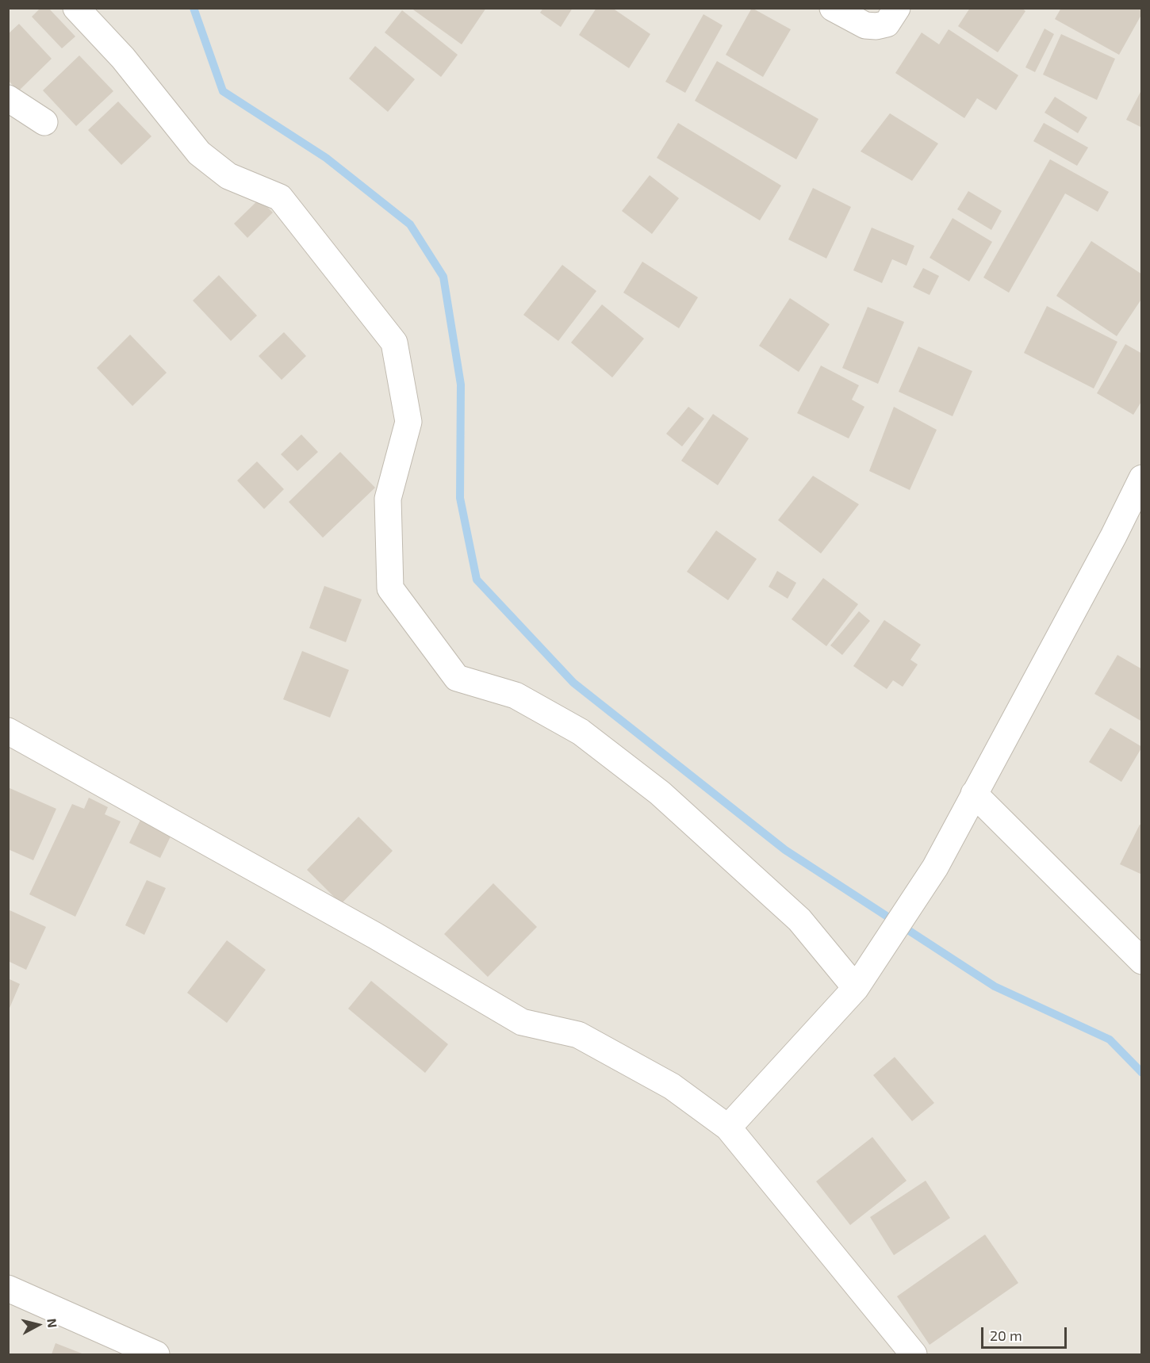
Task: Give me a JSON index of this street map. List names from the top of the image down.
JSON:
{
  "scale_bar": "20 m",
  "north": "right"
}
